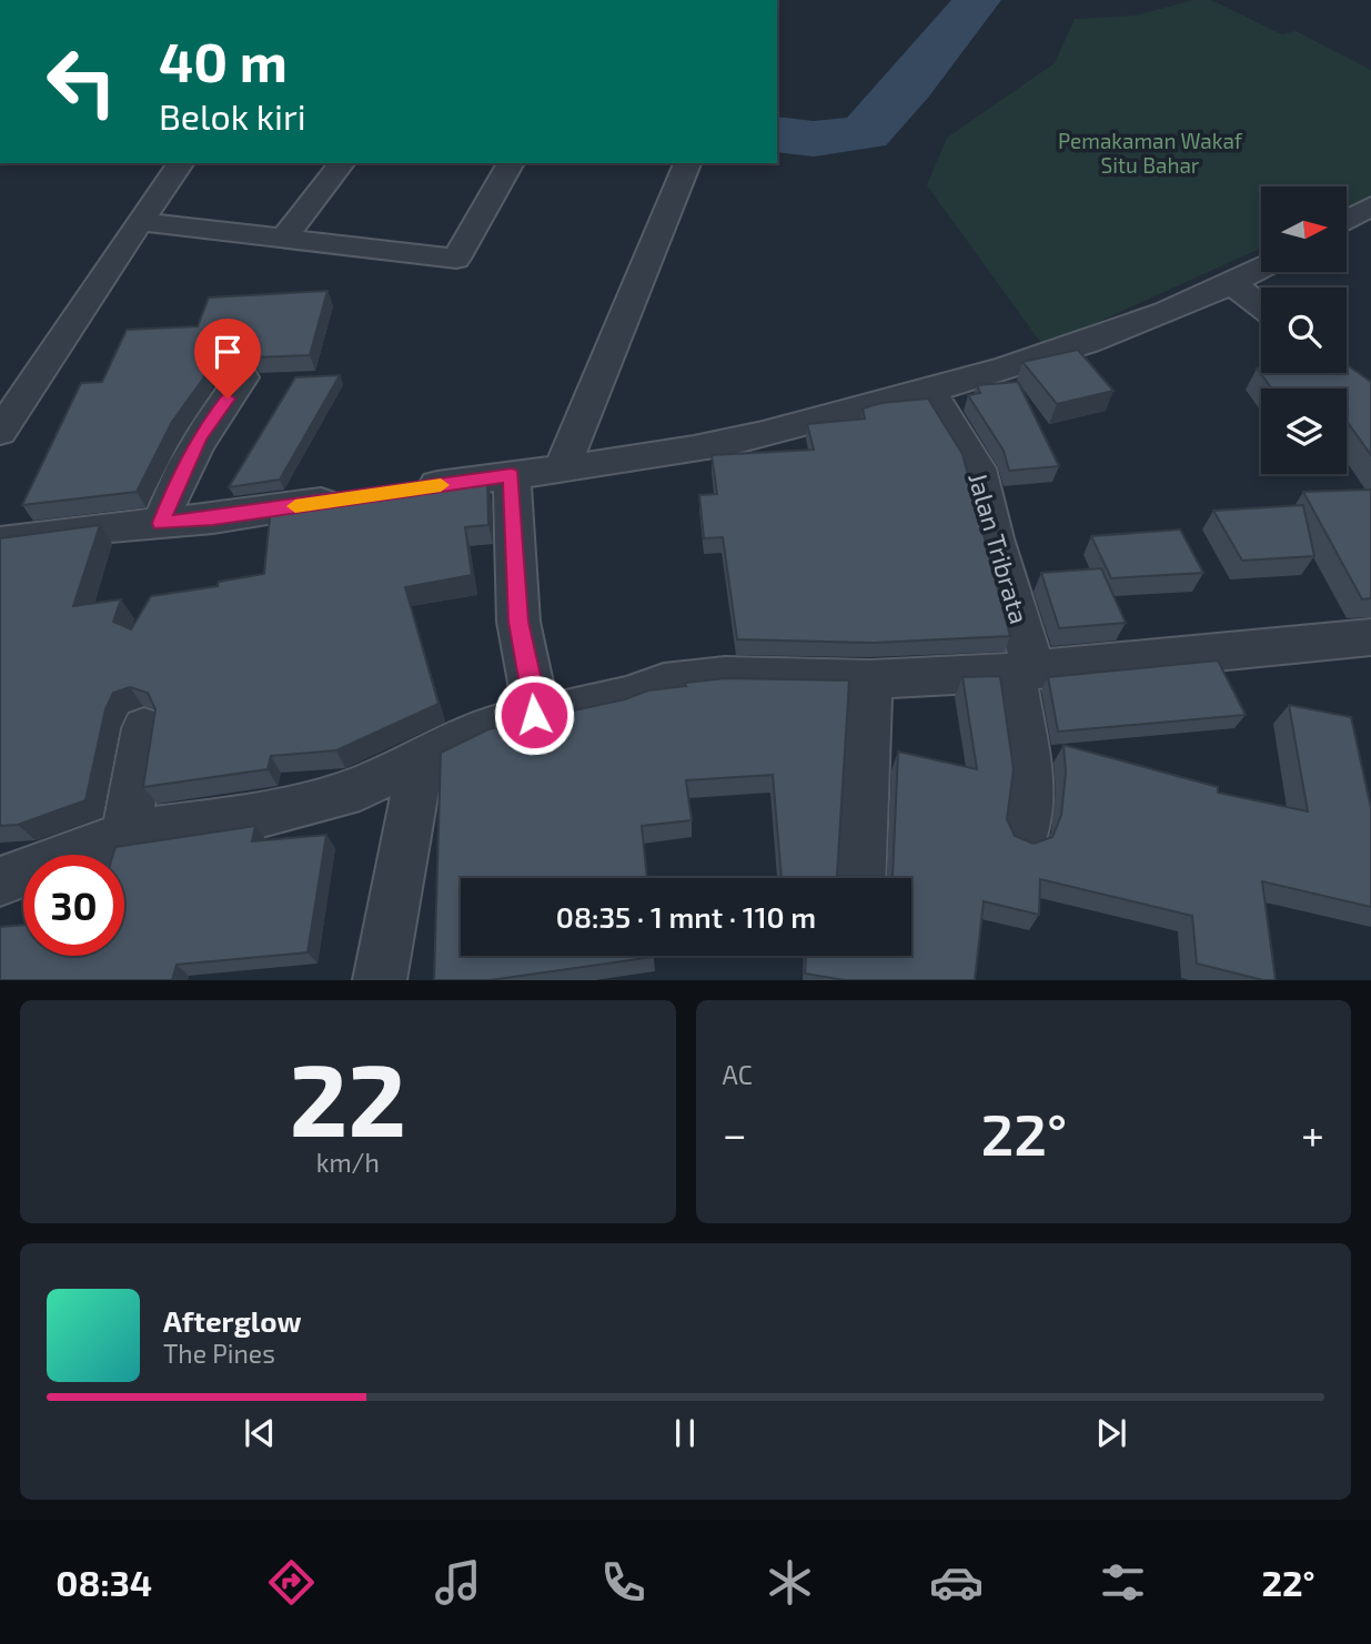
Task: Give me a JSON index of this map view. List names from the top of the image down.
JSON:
{
  "streets": {
    "street": ["Jalan Tribrata"]
  },
  "parks": ["Pemakaman Wakaf Situ Bahar"],
  "north": "right",
  "page": {
    "turn": ["40 m", "Belok kiri"],
    "limit": "30",
    "trip": "08:35 · 1 mnt · 110 m",
    "tile": [
      ["22", "km/h"],
      "AC"
    ],
    "heat": ["−", "22°", "+"],
    "song": ["Afterglow", "The Pines"],
    "tabs": ["08:34", "22°"]
  }
}
